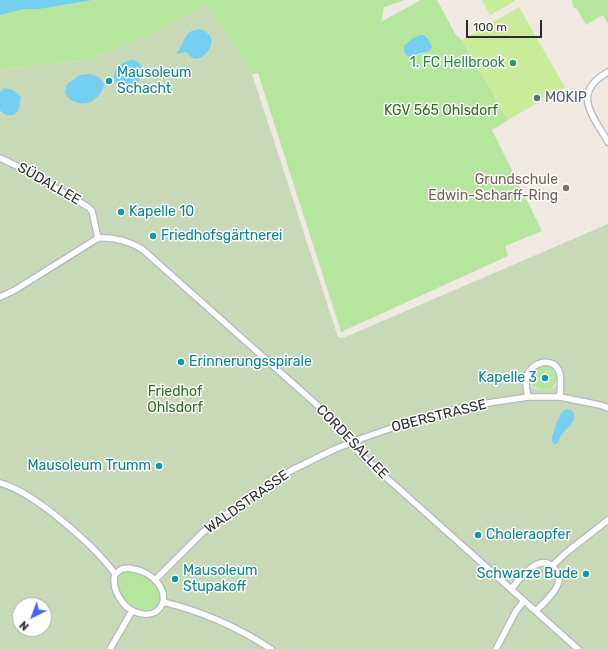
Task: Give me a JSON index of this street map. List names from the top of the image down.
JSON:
{
  "streets": {
    "street": [
      "SÜDALLEE",
      "OBERSTRASSE",
      "CORDESALLEE",
      "WALDSTRASSE"
    ]
  },
  "crossings": [
    ["SÜDALLEE", "CORDESALLEE"],
    ["OBERSTRASSE", "CORDESALLEE"],
    ["OBERSTRASSE", "WALDSTRASSE"],
    ["CORDESALLEE", "WALDSTRASSE"]
  ],
  "parks": ["KGV 565 Ohlsdorf", "Friedhof Ohlsdorf"],
  "places": [
    "1. FC Hellbrook",
    "Mausoleum Schacht",
    "MOKIP",
    "Grundschule Edwin-Scharff-Ring",
    "Kapelle 10",
    "Friedhofsgärtnerei",
    "Erinnerungsspirale",
    "Kapelle 3",
    "Mausoleum Trumm",
    "Choleraopfer",
    "Schwarze Bude",
    "Mausoleum Stupakoff"
  ],
  "scale_bar": "100 m",
  "north": "bottom left"
}
